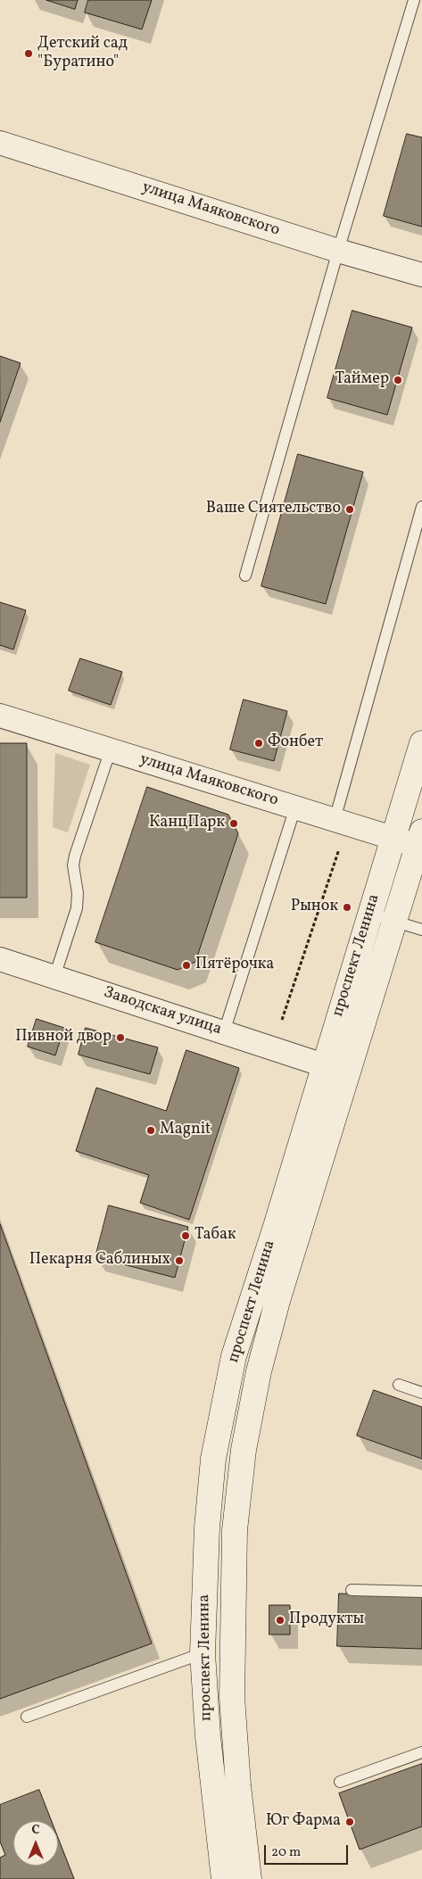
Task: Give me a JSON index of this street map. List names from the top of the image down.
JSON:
{
  "streets": {
    "main road": ["проспект Ленина"],
    "street": ["улица Маяковского", "Заводская улица"]
  },
  "crossings": [
    ["улица Маяковского", "проспект Ленина"],
    ["проспект Ленина", "Заводская улица"]
  ],
  "places": [
    "Детский сад \"Буратино\"",
    "Таймер",
    "Ваше Сиятельство",
    "Фонбет",
    "КанцПарк",
    "Рынок",
    "Пятёрочка",
    "Пивной двор",
    "Magnit",
    "Табак",
    "Пекарня Саблиных",
    "Продукты",
    "Юг Фарма"
  ],
  "scale_bar": "20 m",
  "north": "top"
}
